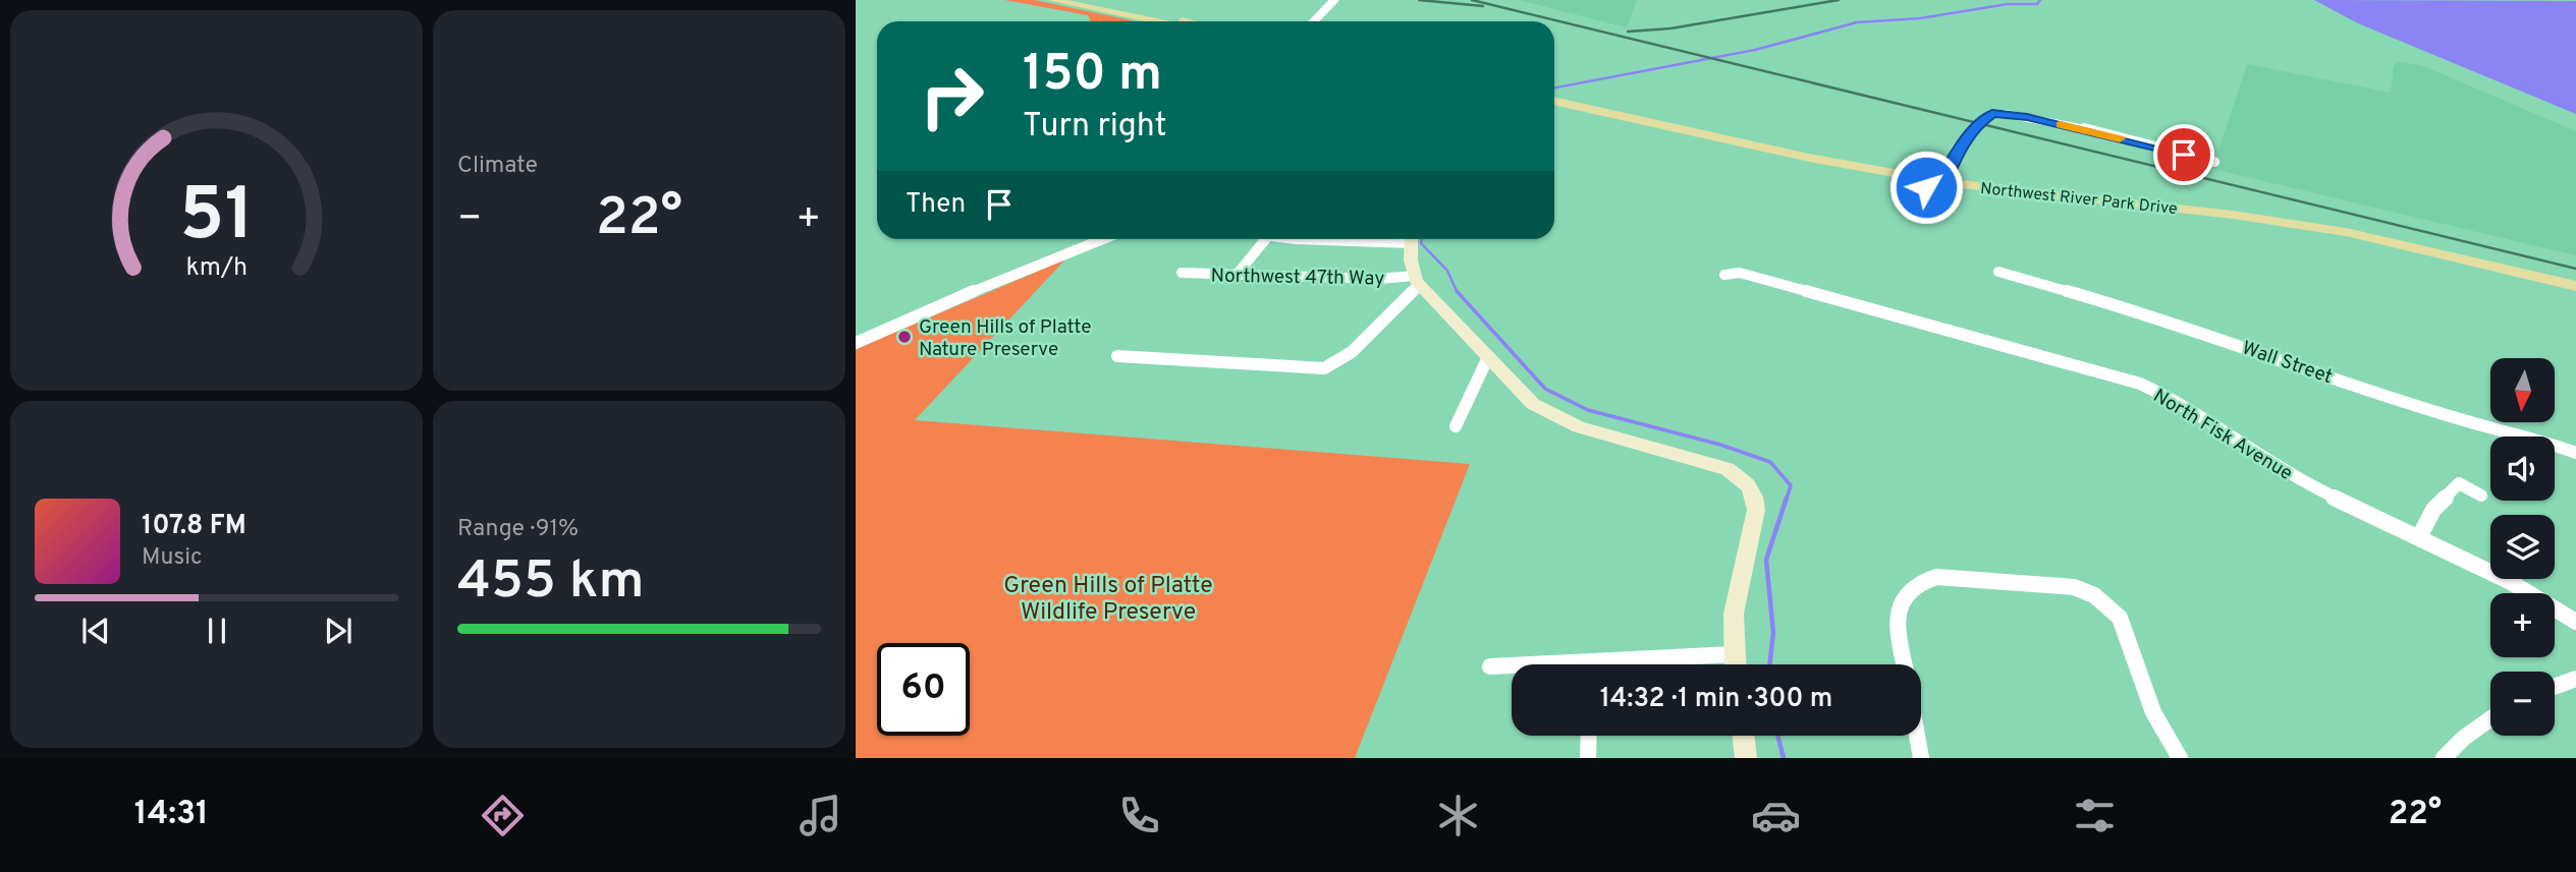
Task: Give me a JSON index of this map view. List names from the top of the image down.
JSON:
{
  "streets": {
    "main road": ["Northwest River Park Drive"],
    "street": ["Northwest 47th Way", "Wall Street", "North Fisk Avenue"]
  },
  "parks": ["Green Hills of Platte Wildlife Preserve"],
  "places": ["Green Hills of Platte Nature Preserve"],
  "north": "bottom",
  "page": {
    "tile": [
      "Climate",
      ["Range · 91%", "455 km"]
    ],
    "turn": ["150 m", "Turn right"],
    "then": "Then",
    "heat": ["−", "22°", "+"],
    "map_buttons": ["+", "−"],
    "song": ["107.8 FM", "Music"],
    "limit": "60",
    "trip": "14:32 · 1 min · 300 m",
    "tabs": ["14:31", "22°"],
    "gauge": ["51", "km/h"]
  }
}
